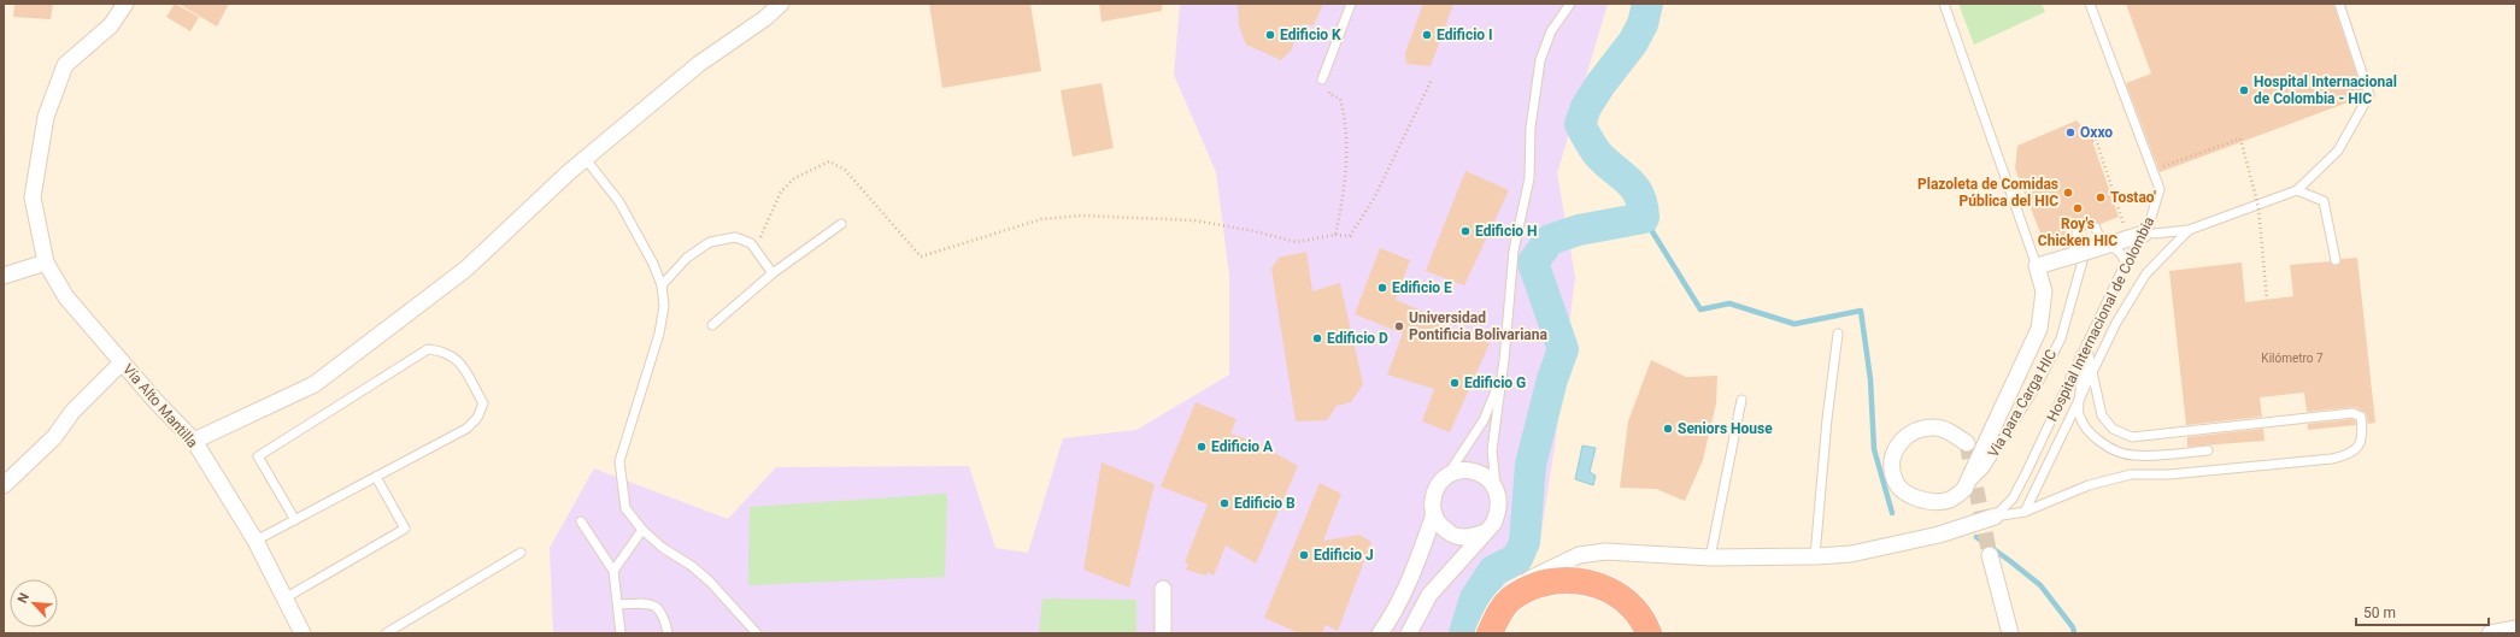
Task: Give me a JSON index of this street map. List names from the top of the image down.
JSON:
{
  "streets": {
    "street": ["Vía Alto Mantilla"],
    "lane": ["Hospital Internacional de Colombia", "Via para Carga HIC"]
  },
  "places": [
    "Edificio K",
    "Edificio I",
    "Hospital Internacional de Colombia - HIC",
    "Oxxo",
    "Plazoleta de Comidas Pública del HIC",
    "Tostao'",
    "Roy's Chicken HIC",
    "Edificio H",
    "Edificio E",
    "Universidad Pontificia Bolivariana",
    "Edificio D",
    "Edificio G",
    "Seniors House",
    "Edificio A",
    "Edificio B",
    "Edificio J"
  ],
  "house_numbers": ["Kilómetro 7"],
  "scale_bar": "50 m",
  "north": "top left"
}
